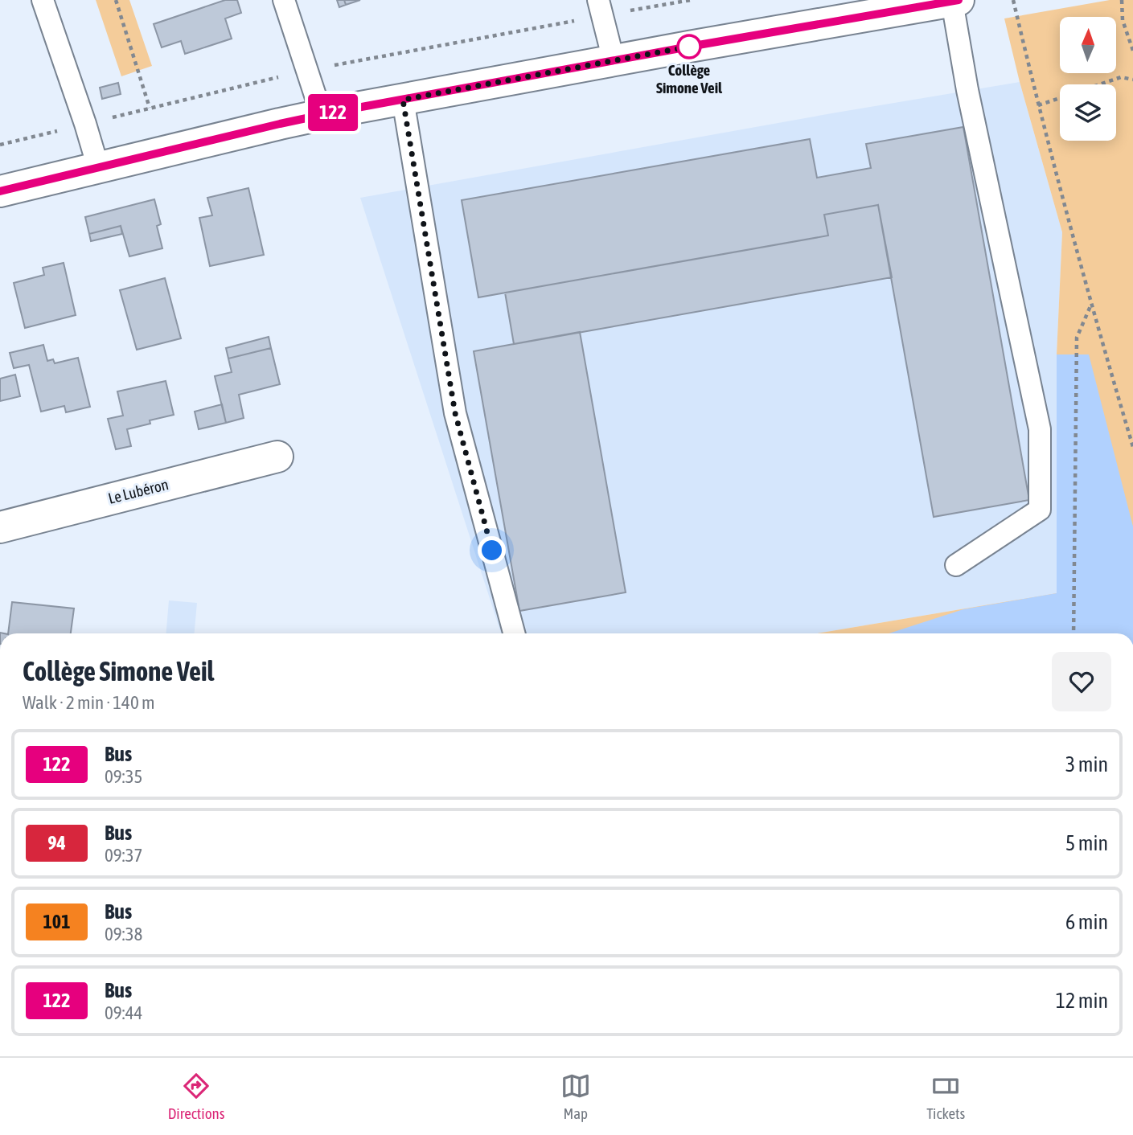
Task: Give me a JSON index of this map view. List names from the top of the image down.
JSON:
{
  "streets": {
    "street": ["Le Lubéron"]
  },
  "places": ["Collège Simone Veil"],
  "lines": ["bus line 122"],
  "north": "top",
  "page": {
    "on_map": "122",
    "heading": ["Collège Simone Veil", "Walk · 2 min · 140 m"],
    "list": [
      {
        "mark": "122",
        "name": "Bus",
        "note": "09:35",
        "value": "3 min"
      },
      {
        "mark": "94",
        "name": "Bus",
        "note": "09:37",
        "value": "5 min"
      },
      {
        "mark": "101",
        "name": "Bus",
        "note": "09:38",
        "value": "6 min"
      },
      {
        "mark": "122",
        "name": "Bus",
        "note": "09:44",
        "value": "12 min"
      }
    ],
    "tabs": ["Directions", "Map", "Tickets"]
  }
}
